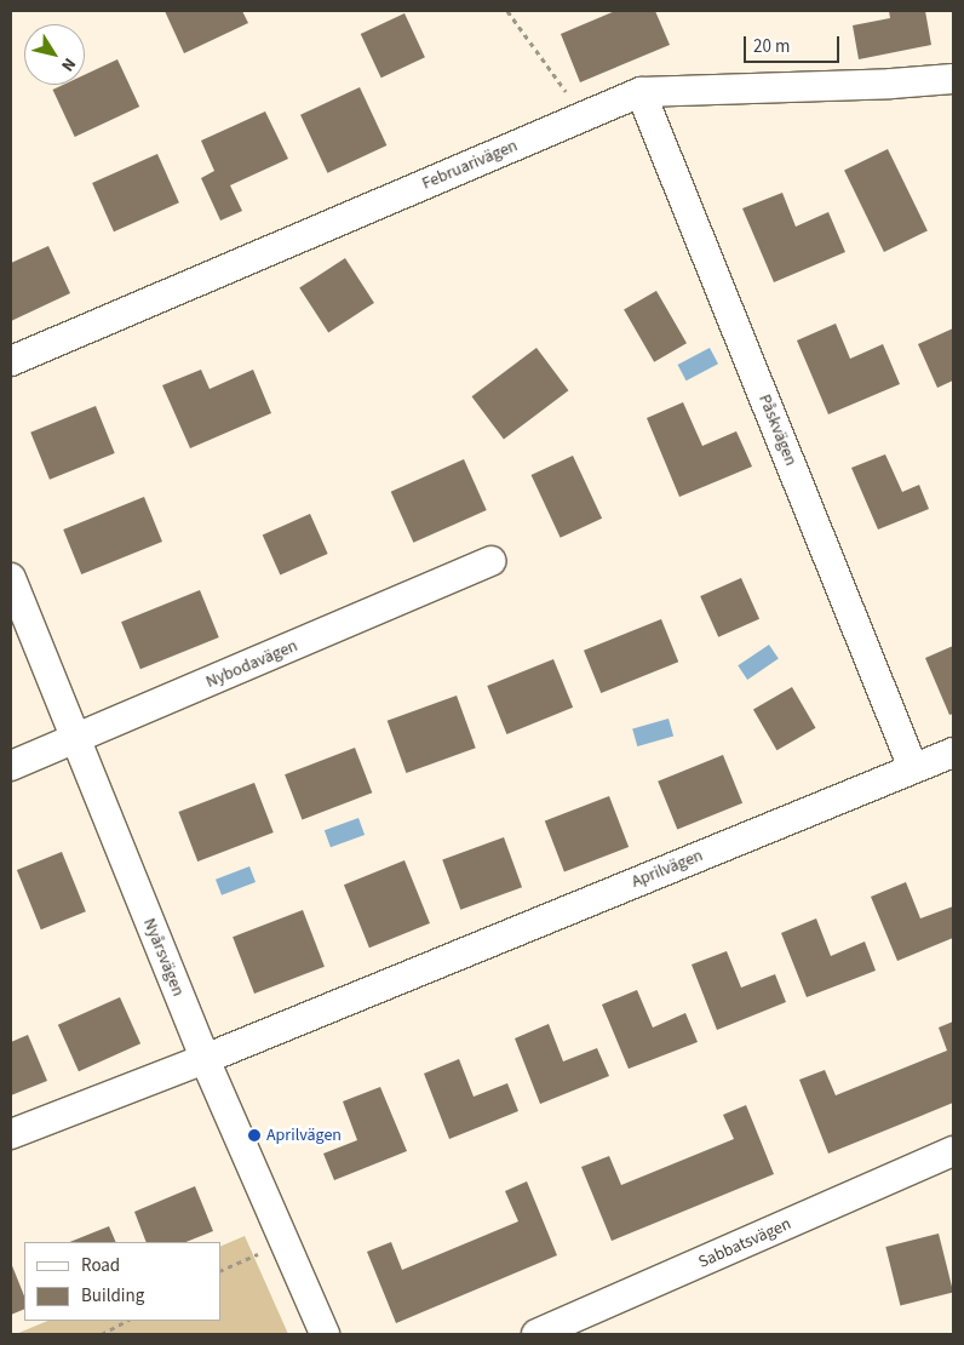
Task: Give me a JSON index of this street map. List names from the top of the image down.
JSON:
{
  "streets": {
    "street": [
      "Februarivägen",
      "Påskvägen",
      "Nybodavägen",
      "Aprilvägen",
      "Nyårsvägen",
      "Sabbatsvägen"
    ]
  },
  "crossings": [
    ["Februarivägen", "Påskvägen"],
    ["Påskvägen", "Aprilvägen"],
    ["Nybodavägen", "Nyårsvägen"],
    ["Aprilvägen", "Nyårsvägen"]
  ],
  "places": ["Aprilvägen"],
  "legend": ["Road", "Building"],
  "scale_bar": "20 m",
  "north": "bottom right"
}
